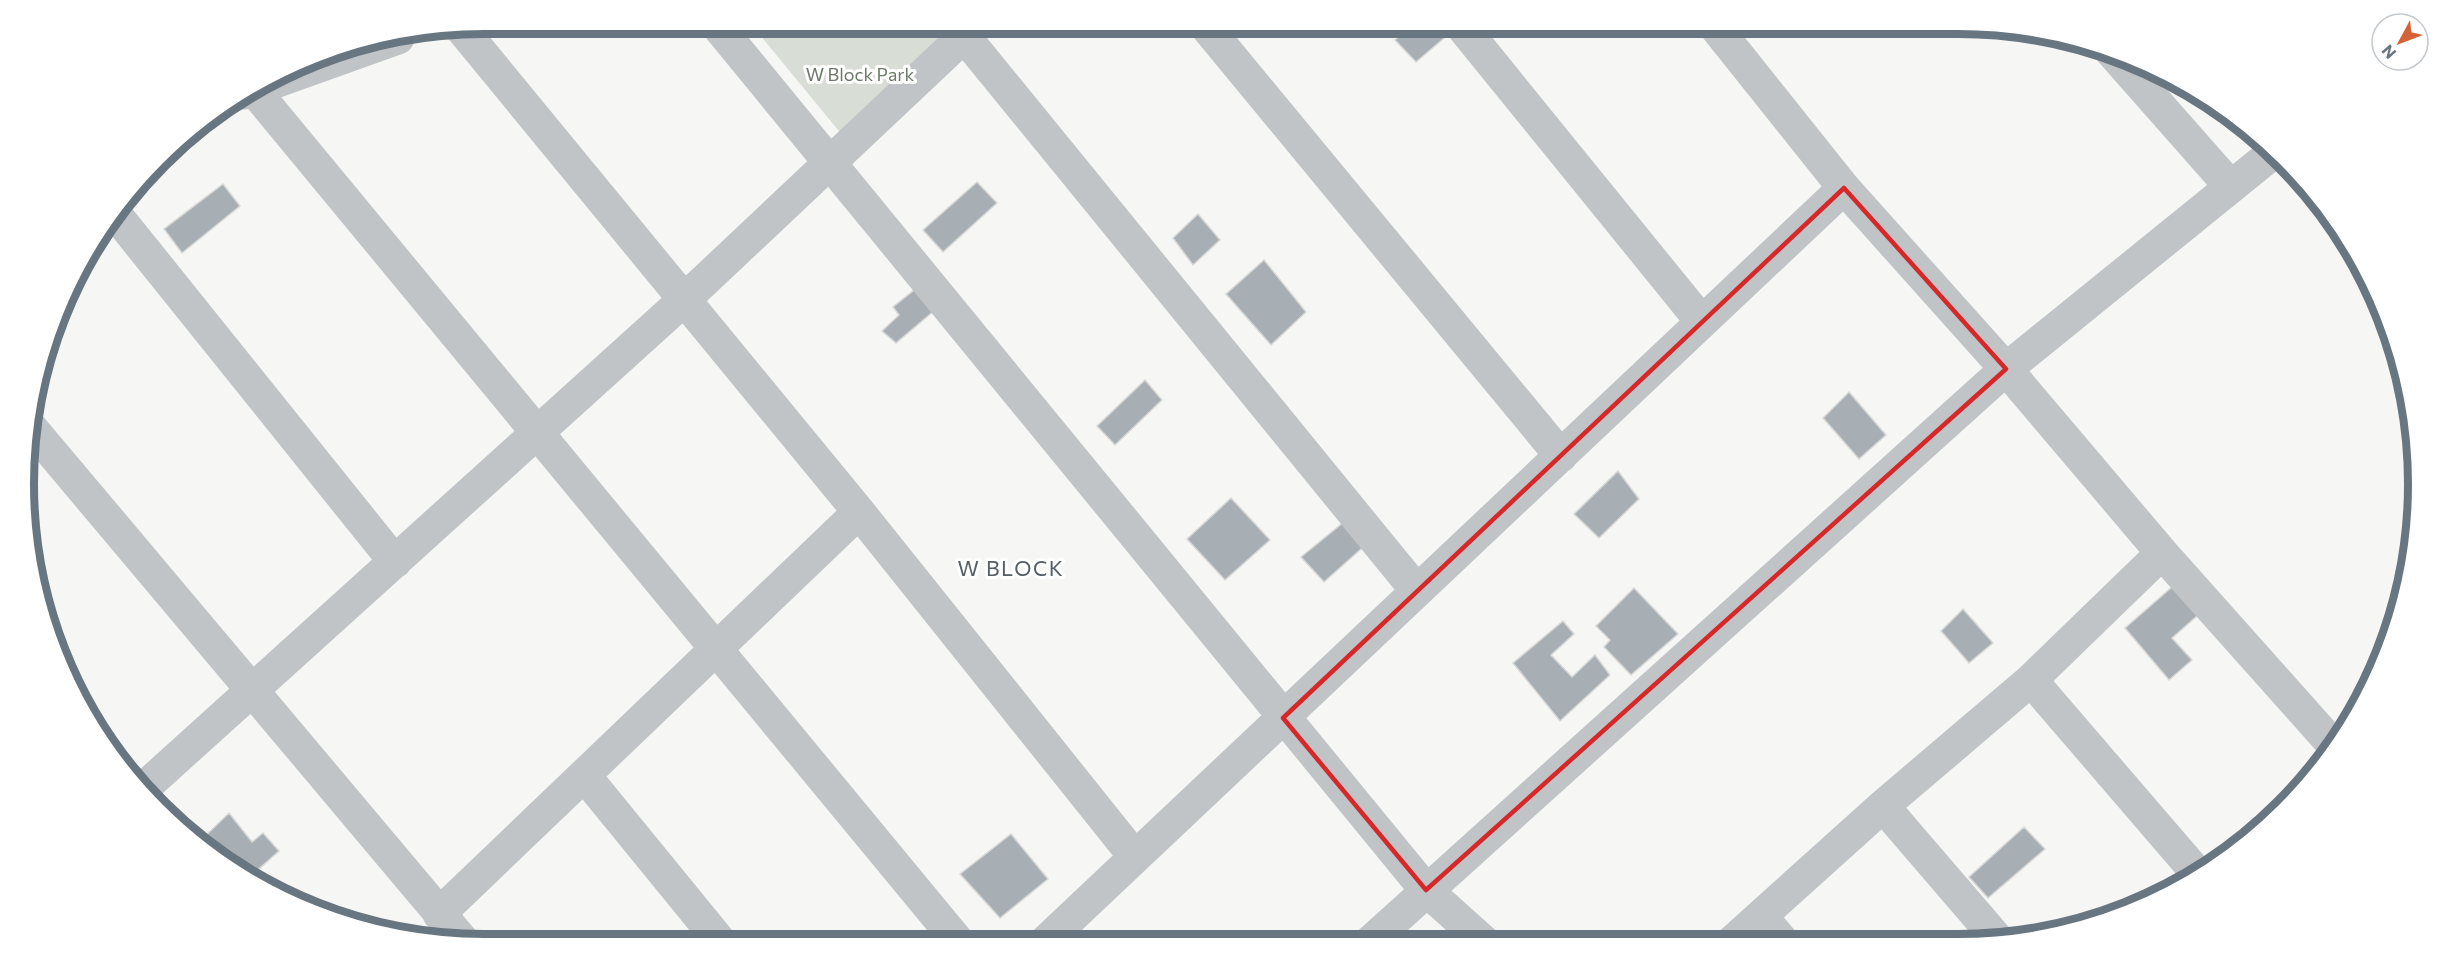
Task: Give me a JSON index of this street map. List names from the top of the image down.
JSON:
{
  "districts": ["W BLOCK"],
  "parks": ["W Block Park"],
  "north": "bottom left"
}
